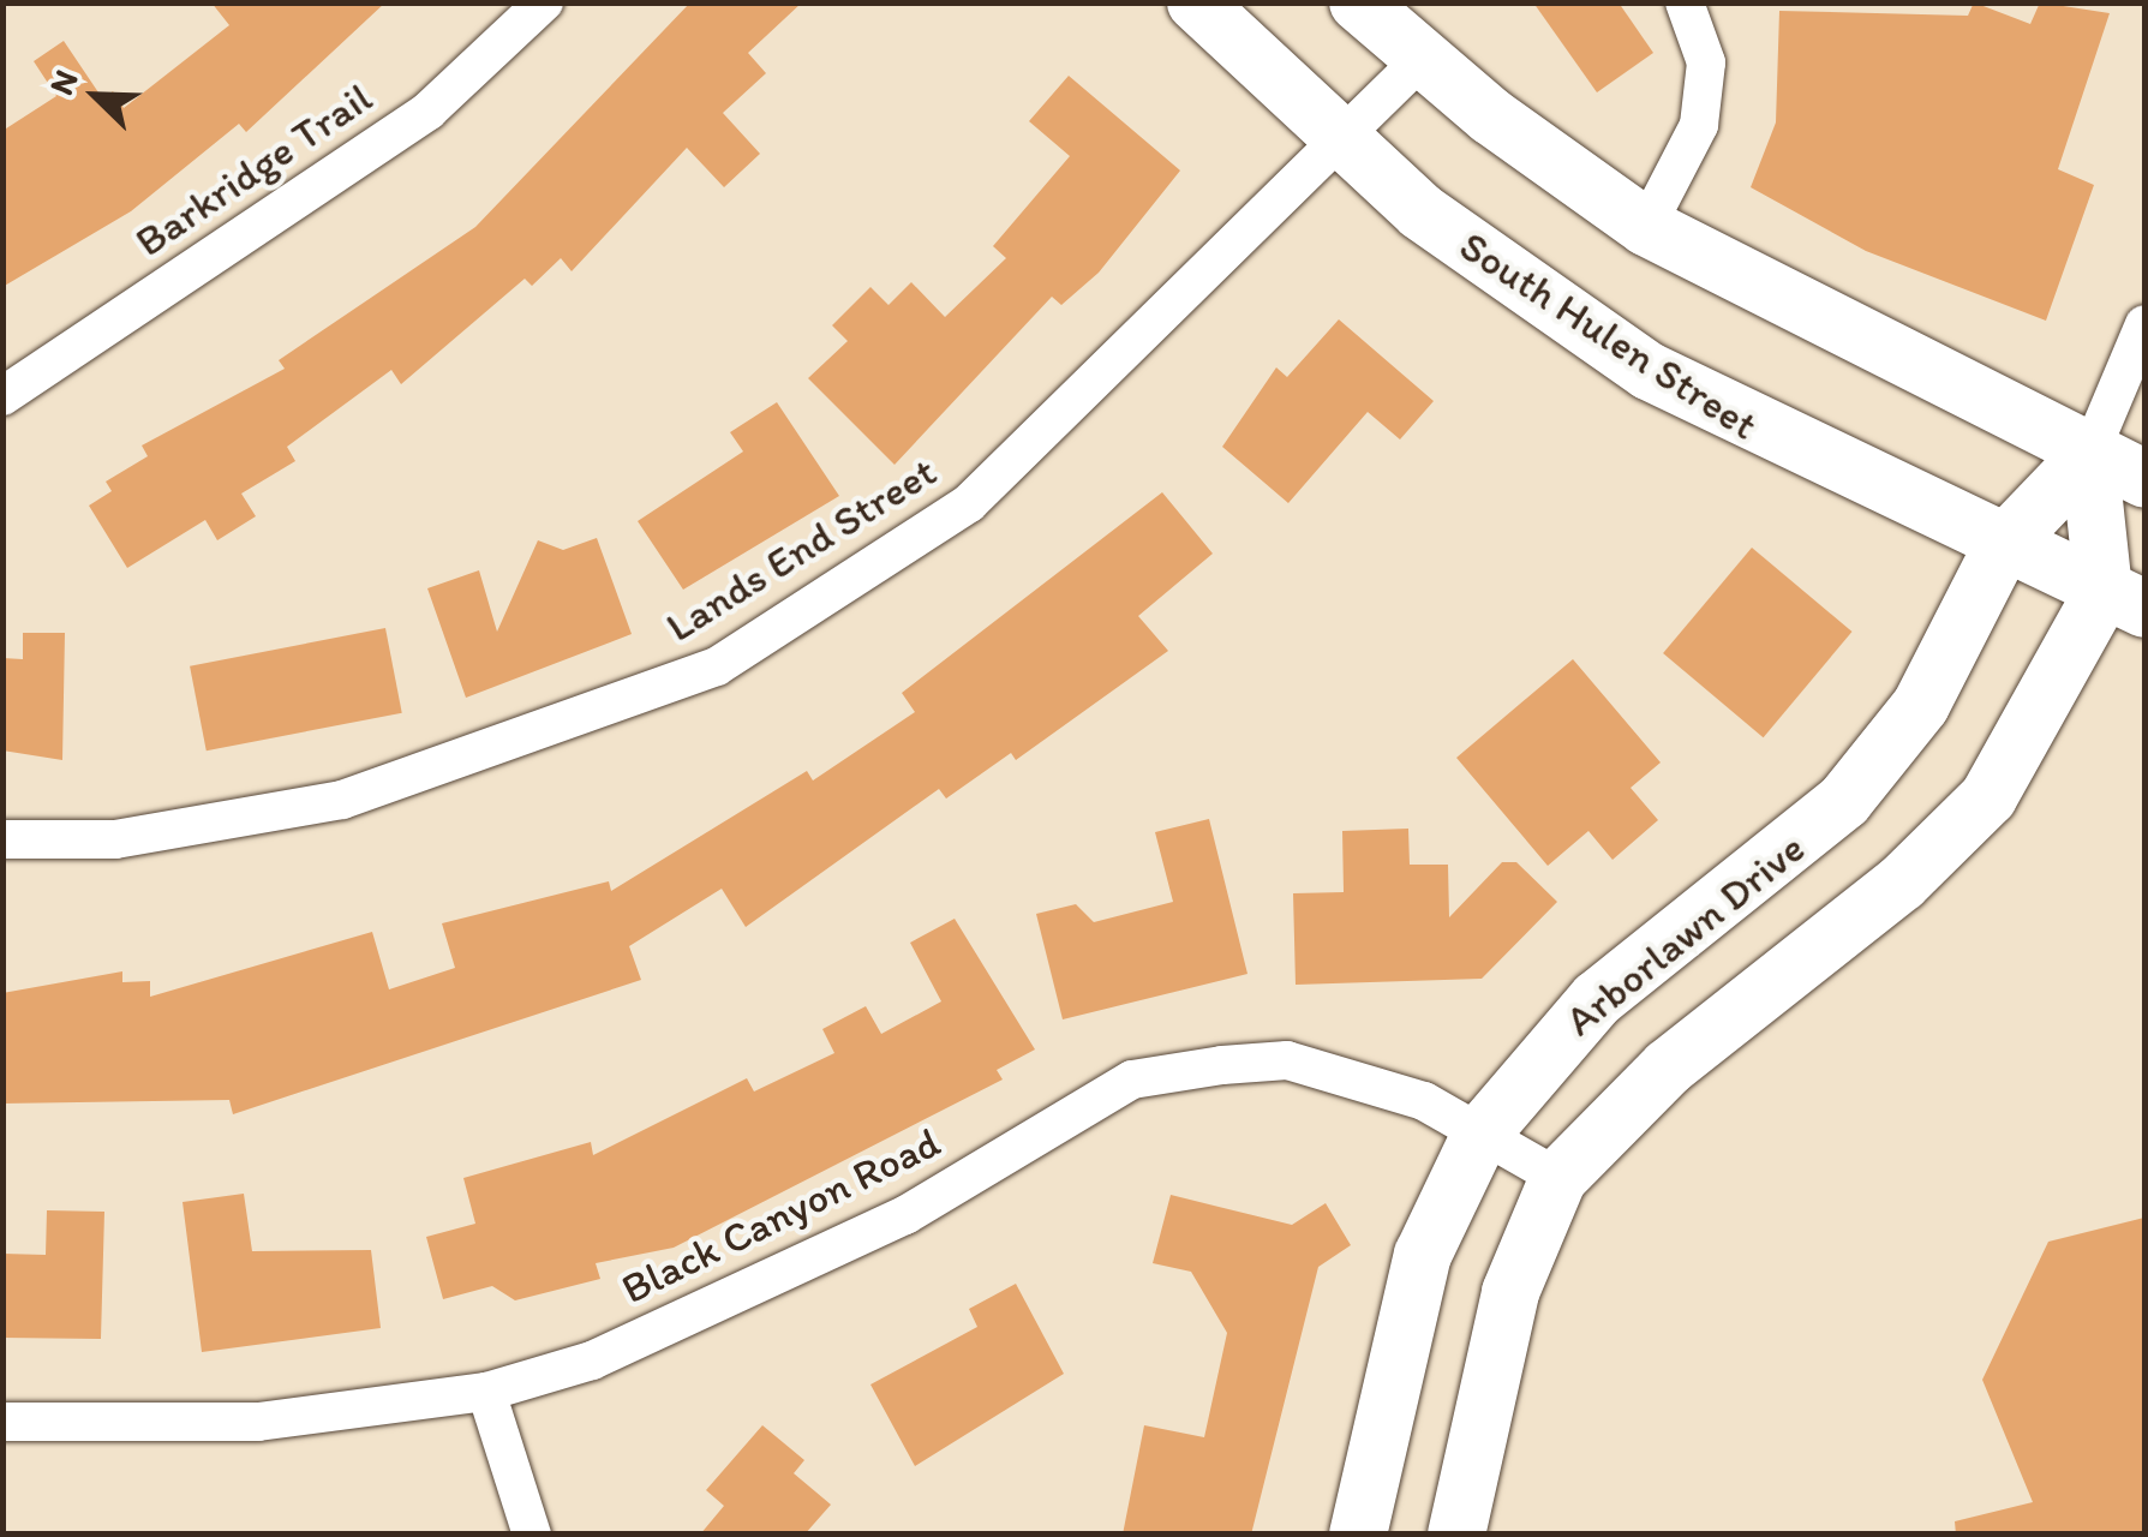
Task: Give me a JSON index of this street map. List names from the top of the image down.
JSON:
{
  "streets": {
    "main road": ["South Hulen Street", "Arborlawn Drive"],
    "street": ["Barkridge Trail", "Lands End Street", "Black Canyon Road"]
  },
  "crossings": [
    ["South Hulen Street", "Lands End Street"],
    ["South Hulen Street", "Arborlawn Drive"],
    ["Arborlawn Drive", "Black Canyon Road"]
  ],
  "north": "top left"
}
